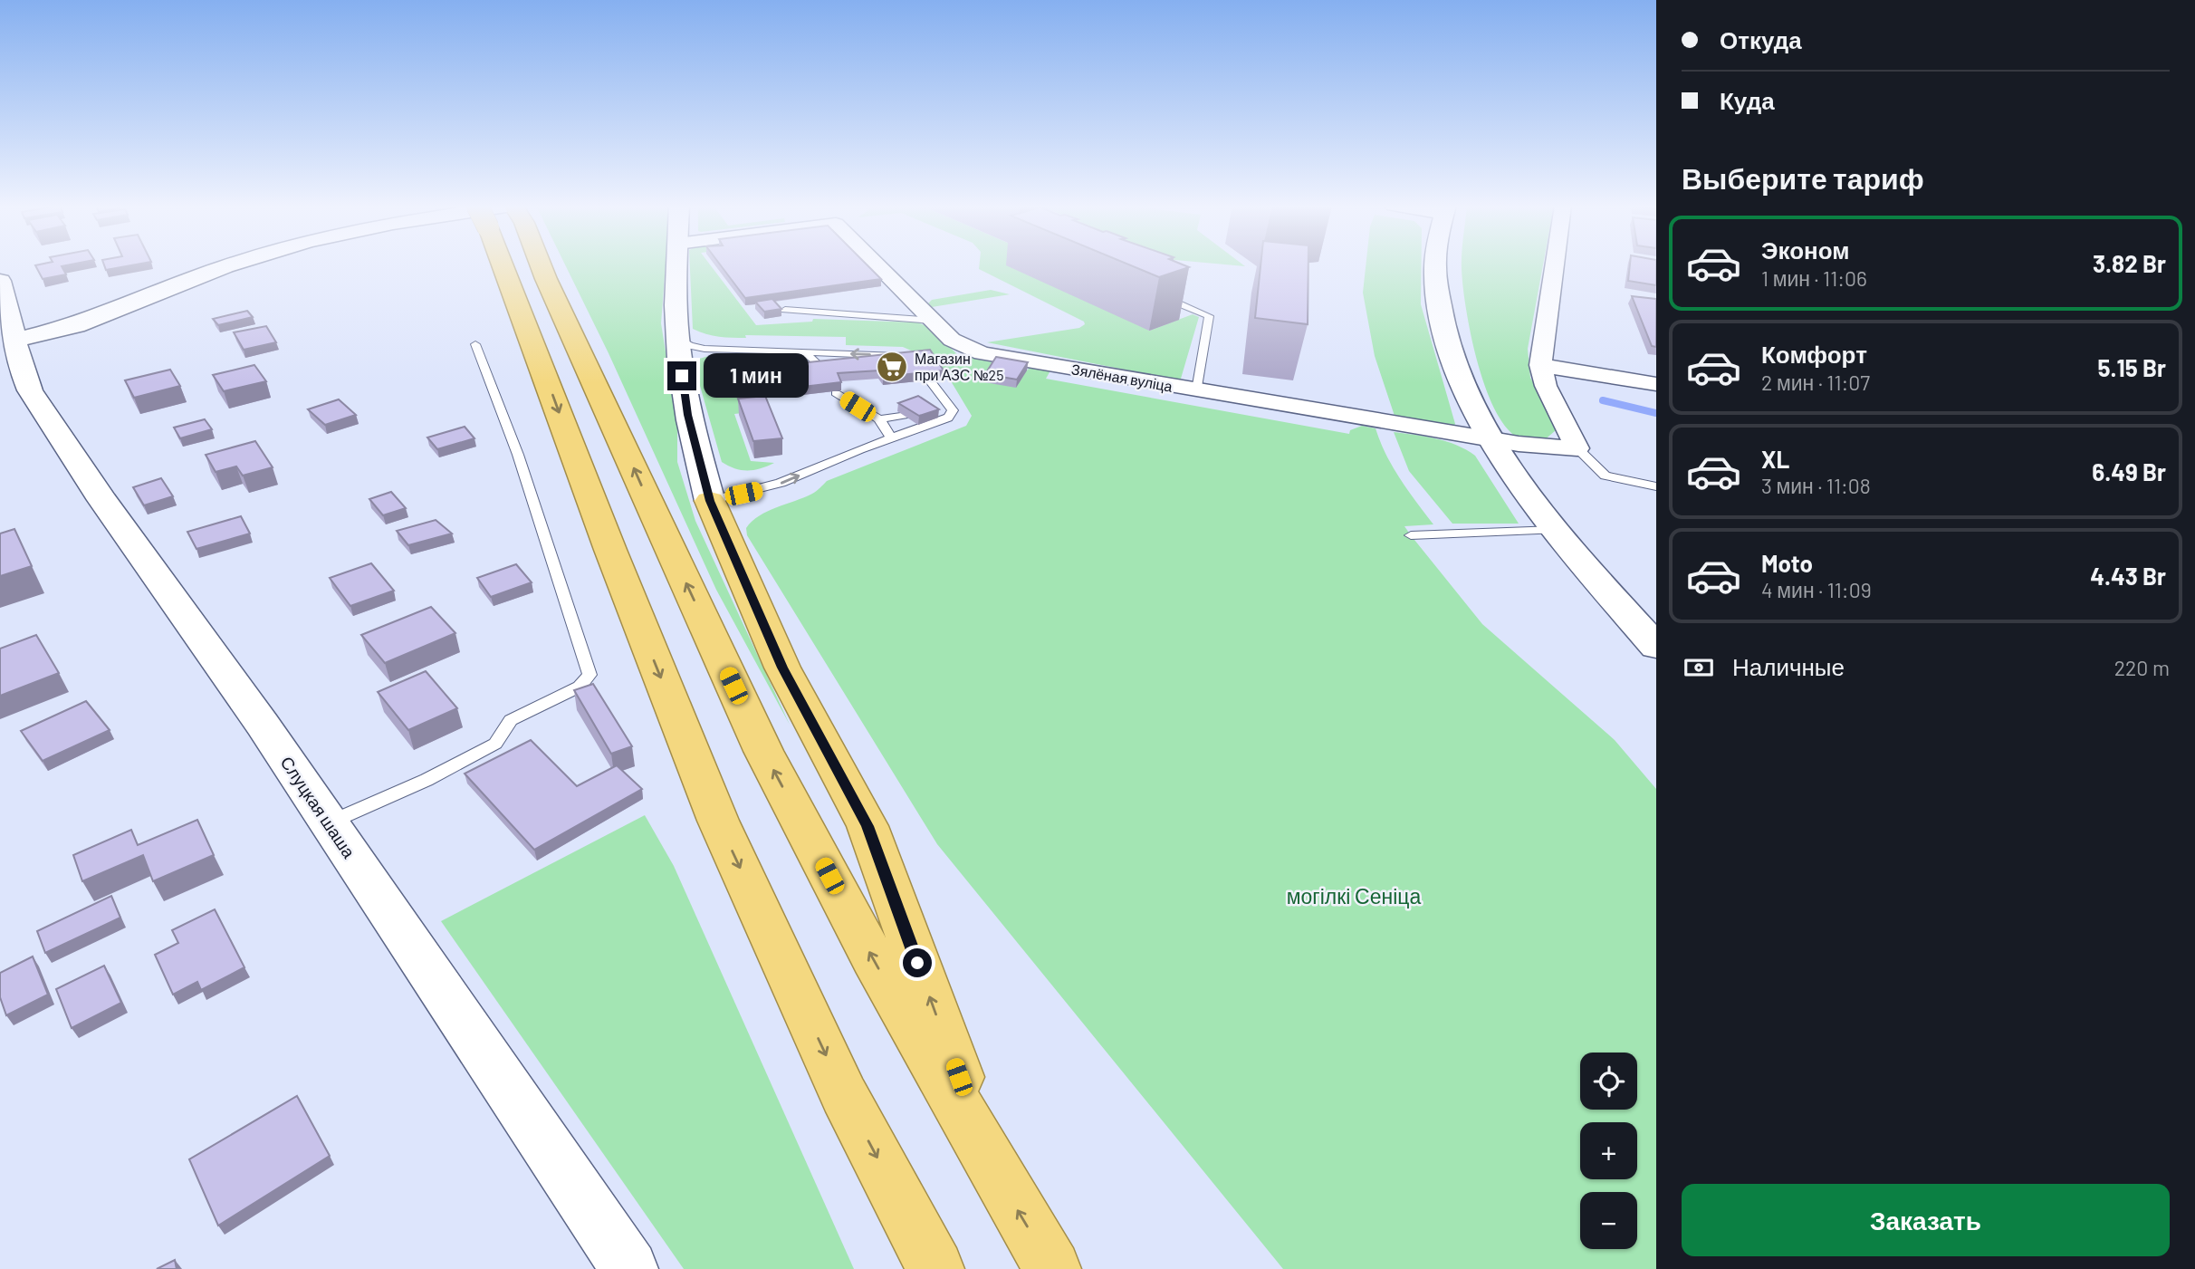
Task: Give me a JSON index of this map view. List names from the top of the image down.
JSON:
{
  "streets": {
    "street": ["Зялёная вуліца", "Слуцкая шаша"]
  },
  "parks": ["могілкі Сеніца"],
  "places": {
    "supermarket": ["Магазин при АЗС №25"]
  },
  "page": {
    "banner": ["Откуда", "Куда"],
    "heading": "Выберите тариф",
    "list": [
      {
        "name": "Эконом",
        "note": "1 мин · 11:06",
        "value": "3.82 Br"
      },
      {
        "name": "Комфорт",
        "note": "2 мин · 11:07",
        "value": "5.15 Br"
      },
      {
        "name": "XL",
        "note": "3 мин · 11:08",
        "value": "6.49 Br"
      },
      {
        "name": "Moto",
        "note": "4 мин · 11:09",
        "value": "4.43 Br"
      }
    ],
    "bubble": "1 мин",
    "pay": ["Наличные", "220 m"],
    "map_buttons": ["+", "−"],
    "buttons": "Заказать"
  }
}
